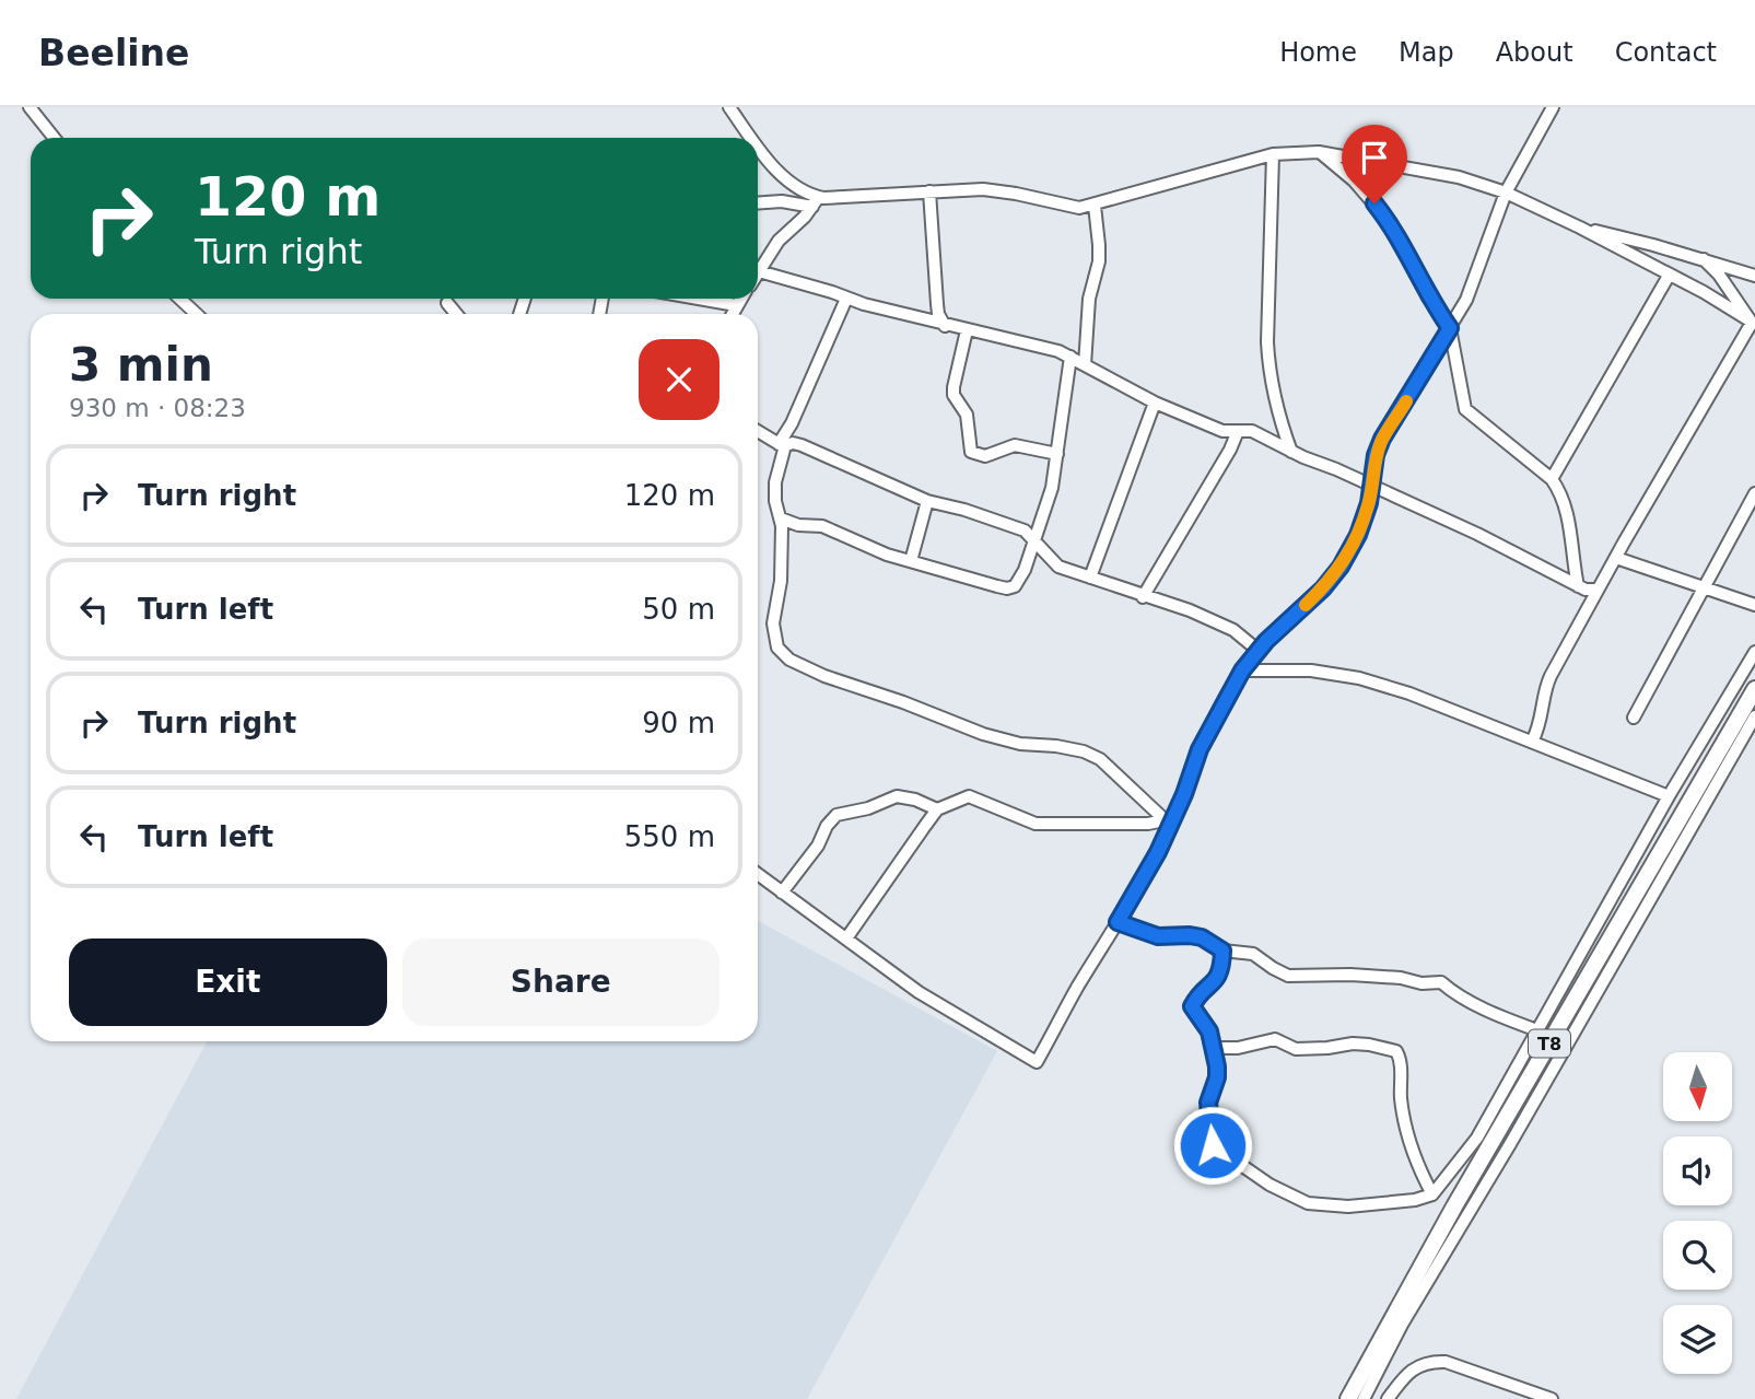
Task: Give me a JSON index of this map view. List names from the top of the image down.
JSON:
{
  "streets": {
    "highway": ["T8"]
  },
  "north": "bottom",
  "page": {
    "header": "Beeline",
    "nav": [
      "Home",
      "Map",
      "About",
      "Contact"
    ],
    "turn": ["120 m", "Turn right"],
    "heading": ["3 min", "930 m · 08:23"],
    "list": [
      {
        "name": "Turn right",
        "value": "120 m"
      },
      {
        "name": "Turn left",
        "value": "50 m"
      },
      {
        "name": "Turn right",
        "value": "90 m"
      },
      {
        "name": "Turn left",
        "value": "550 m"
      }
    ],
    "buttons": ["Exit", "Share"]
  }
}
